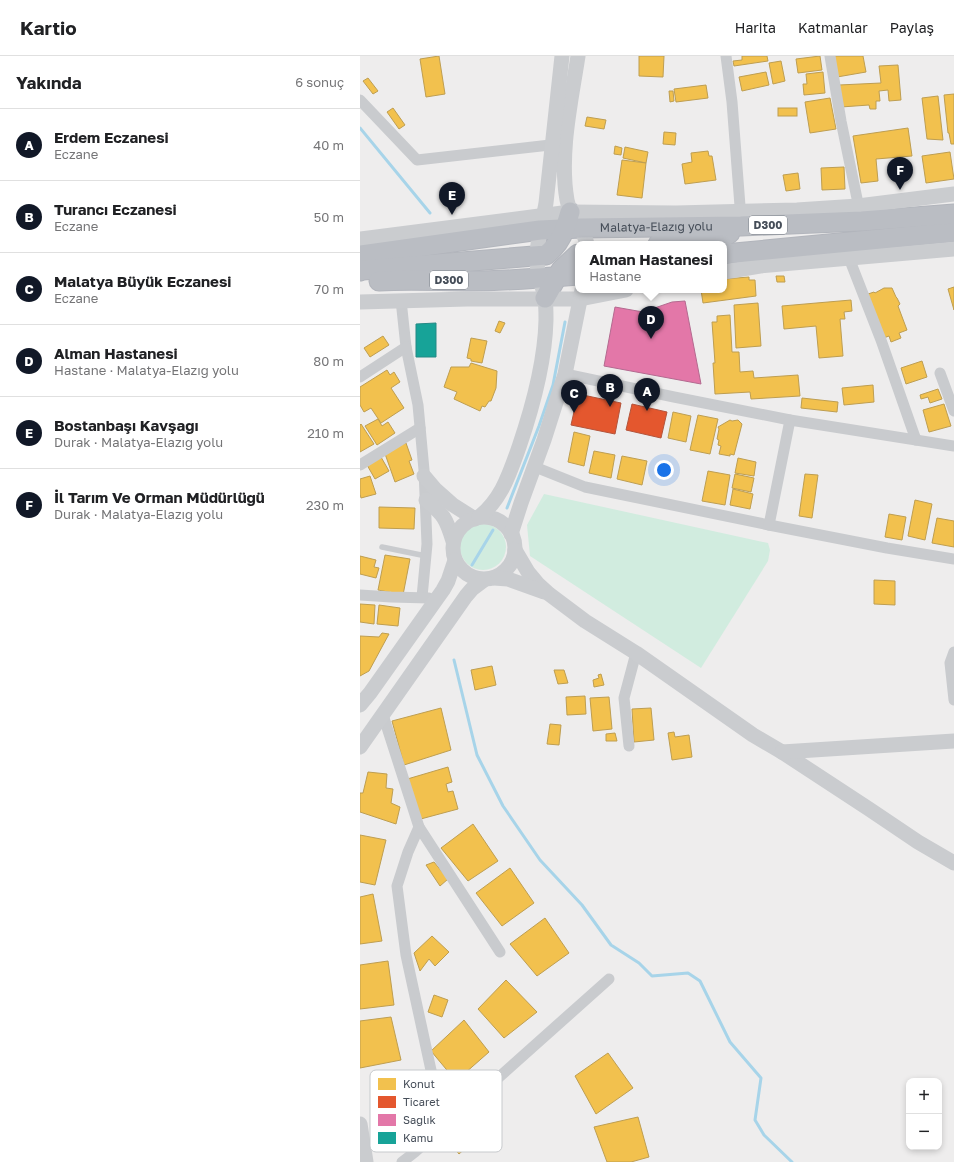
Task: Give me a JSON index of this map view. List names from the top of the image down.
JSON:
{
  "streets": {
    "highway": ["D300", "Malatya-Elazığ yolu"]
  },
  "legend": [
    "Konut",
    "Ticaret",
    "Sağlık",
    "Kamu"
  ],
  "page": {
    "header": "Kartio",
    "nav": ["Harita", "Katmanlar", "Paylaş"],
    "heading": ["Yakında", "6 sonuç"],
    "list": [
      {
        "mark": "A",
        "name": "Erdem Eczanesi",
        "note": "Eczane",
        "value": "40 m"
      },
      {
        "mark": "B",
        "name": "Turancı Eczanesi",
        "note": "Eczane",
        "value": "50 m"
      },
      {
        "mark": "C",
        "name": "Malatya Büyük Eczanesi",
        "note": "Eczane",
        "value": "70 m"
      },
      {
        "mark": "D",
        "name": "Alman Hastanesi",
        "note": "Hastane · Malatya-Elazığ yolu",
        "value": "80 m"
      },
      {
        "mark": "E",
        "name": "Bostanbaşı Kavşağı",
        "note": "Durak · Malatya-Elazığ yolu",
        "value": "210 m"
      },
      {
        "mark": "F",
        "name": "İl Tarım Ve Orman Müdürlüğü",
        "note": "Durak · Malatya-Elazığ yolu",
        "value": "230 m"
      }
    ],
    "pins": [
      "F",
      "E",
      "D",
      "B",
      "A",
      "C"
    ],
    "popup": ["Alman Hastanesi", "Hastane"],
    "map_buttons": ["+", "−"]
  }
}
